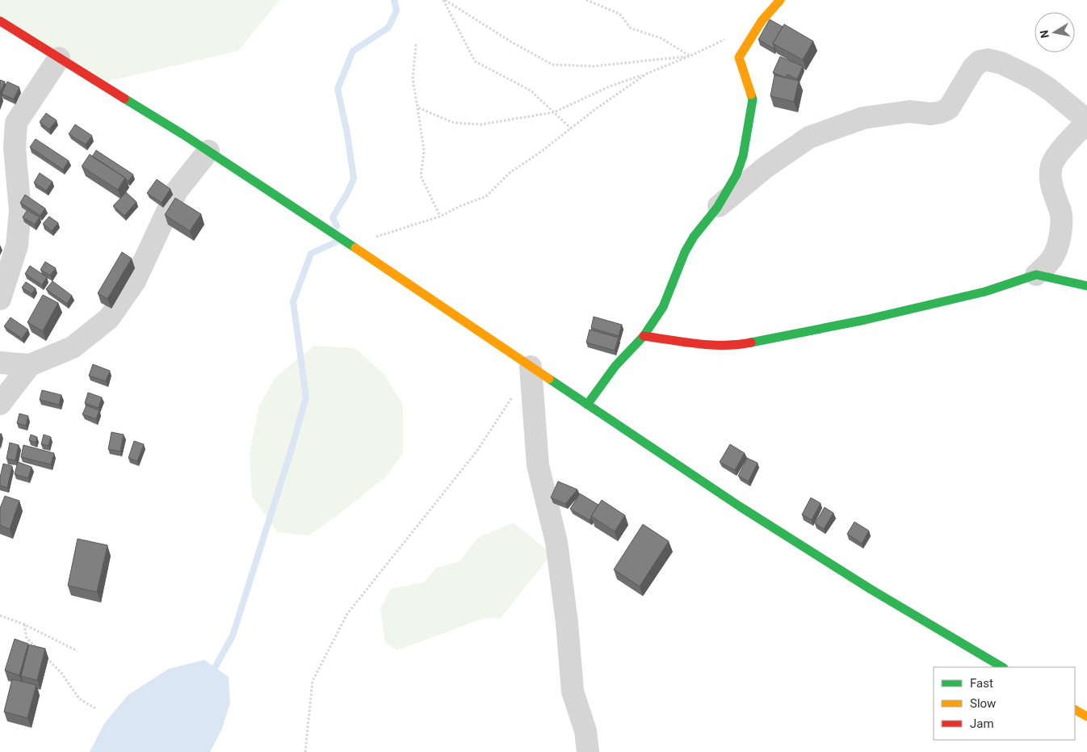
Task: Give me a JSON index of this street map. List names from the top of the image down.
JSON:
{
  "legend": ["Fast", "Slow", "Jam"],
  "north": "left"
}
